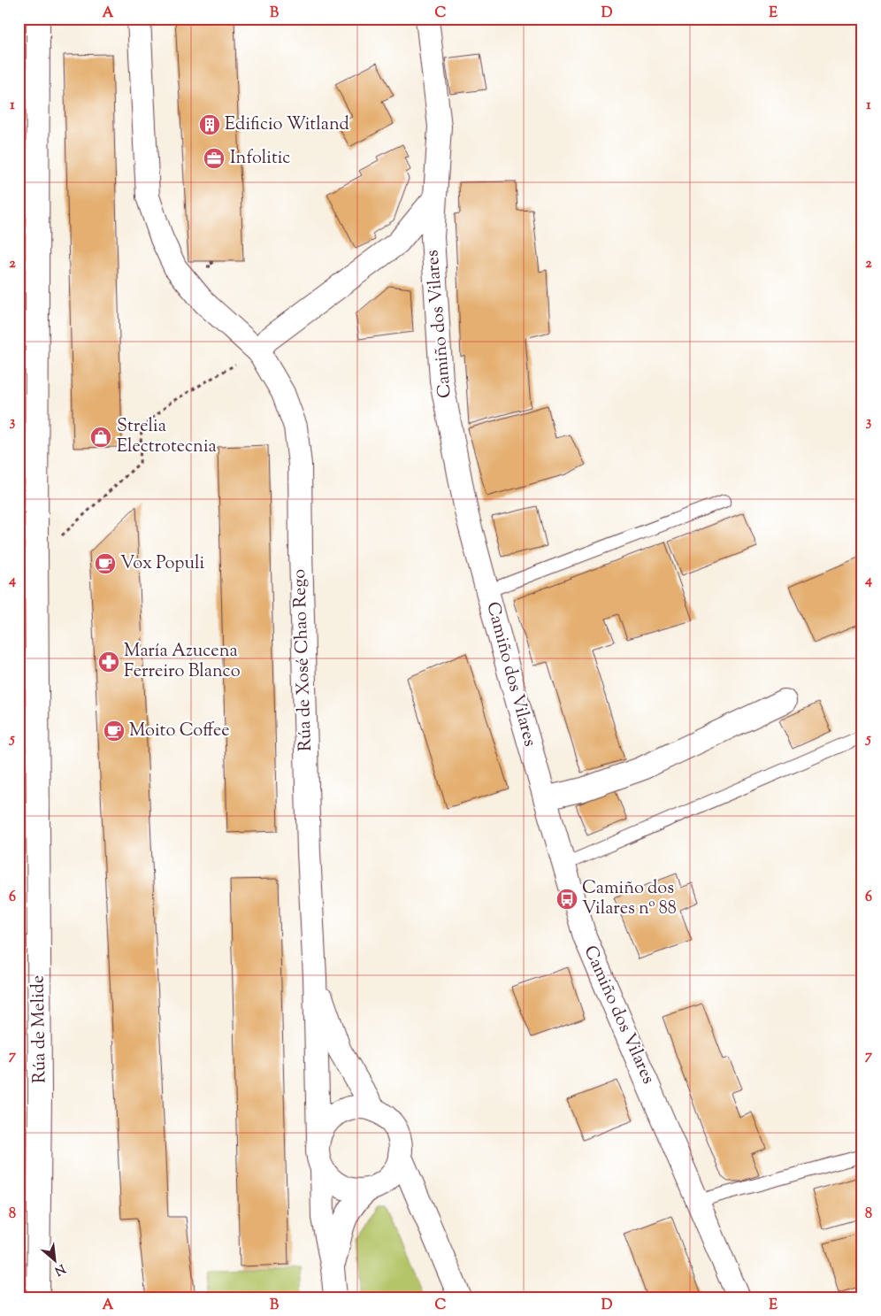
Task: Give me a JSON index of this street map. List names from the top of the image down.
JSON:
{
  "streets": {
    "street": ["Camiño dos Vilares", "Rúa de Xosé Chao Rego", "Rúa de Melide"]
  },
  "places": {
    "building": ["Edificio Witland"],
    "office": ["Infolitic"],
    "shop": ["Strelia Electrotecnia"],
    "cafe": ["Vox Populi", "Moito Coffee"],
    "pharmacy": ["María Azucena Ferreiro Blanco"],
    "bus stop": ["Camiño dos Vilares nº 88"]
  },
  "north": "bottom right",
  "grid": {
    "columns": [
      "A",
      "B",
      "C",
      "D",
      "E"
    ],
    "rows": [
      "1",
      "2",
      "3",
      "4",
      "5",
      "6",
      "7",
      "8"
    ]
  }
}
